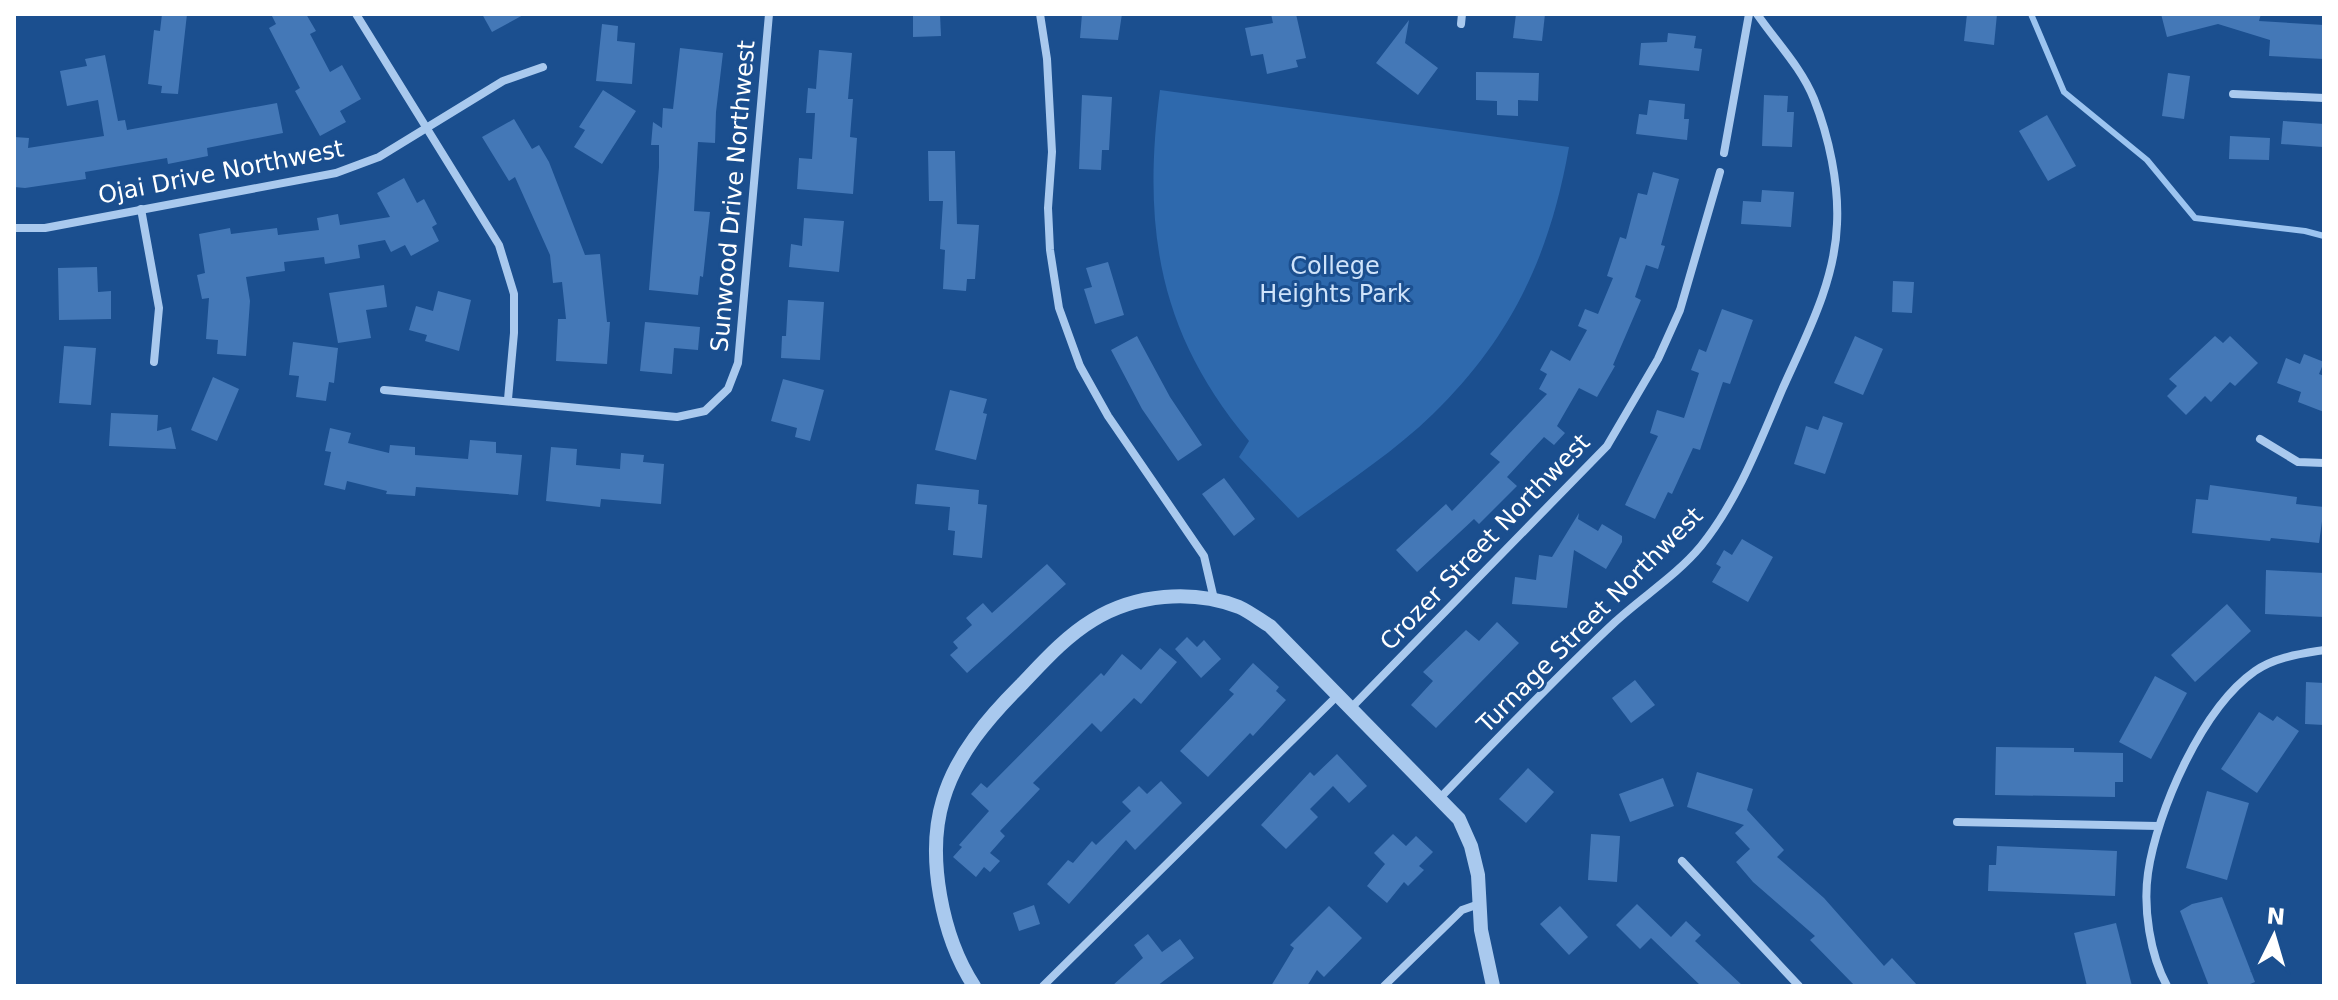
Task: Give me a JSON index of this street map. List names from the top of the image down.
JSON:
{
  "streets": {
    "street": [
      "Ojai Drive Northwest",
      "Sunwood Drive Northwest",
      "Crozer Street Northwest",
      "Turnage Street Northwest"
    ]
  },
  "parks": ["College Heights Park"],
  "north": "top"
}
